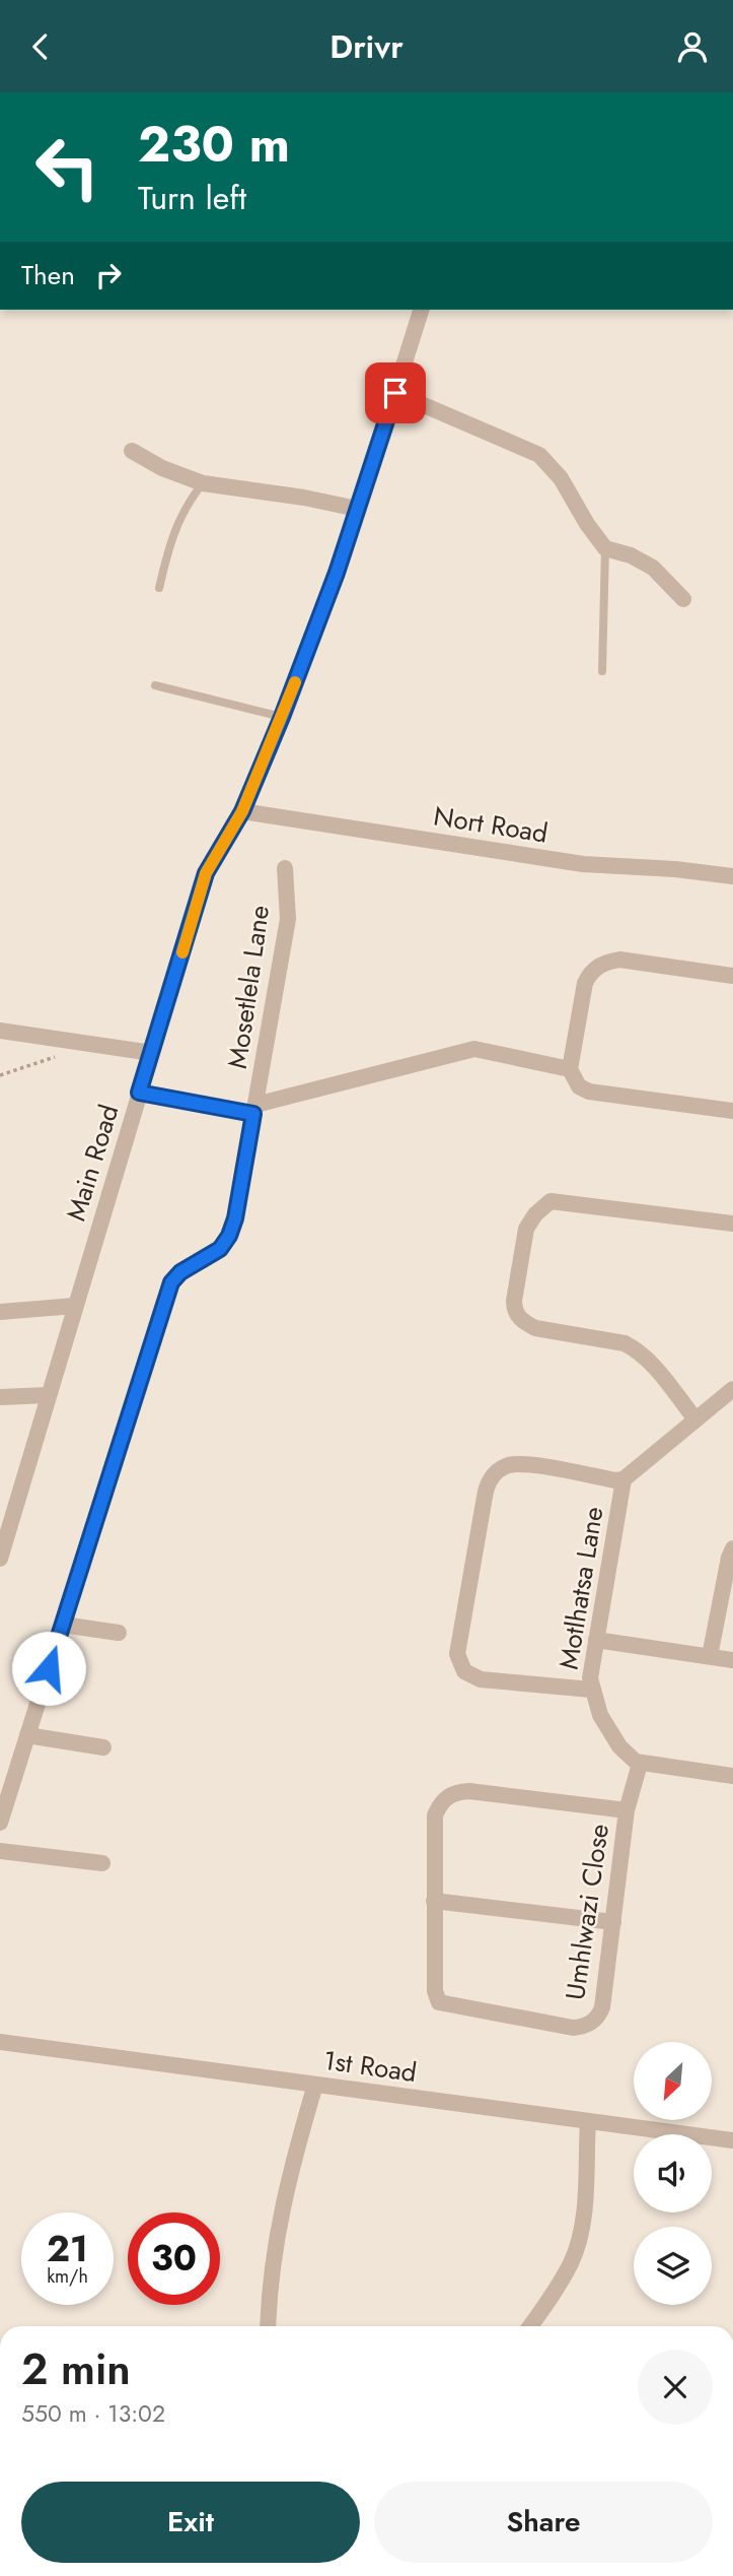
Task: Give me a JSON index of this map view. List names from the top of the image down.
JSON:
{
  "streets": {
    "street": [
      "Nort Road",
      "Mosetlela Lane",
      "Main Road",
      "Motlhatsa Lane",
      "Umhlwazi Close",
      "1st Road"
    ]
  },
  "crossings": [
    ["Nort Road", "Main Road"],
    ["Motlhatsa Lane", "Umhlwazi Close"]
  ],
  "north": "bottom left",
  "page": {
    "header": "Drivr",
    "turn": ["230 m", "Turn left"],
    "then": "Then",
    "speed": "21 km/h",
    "limit": "30",
    "heading": ["2 min", "550 m · 13:02"],
    "buttons": ["Exit", "Share"]
  }
}
